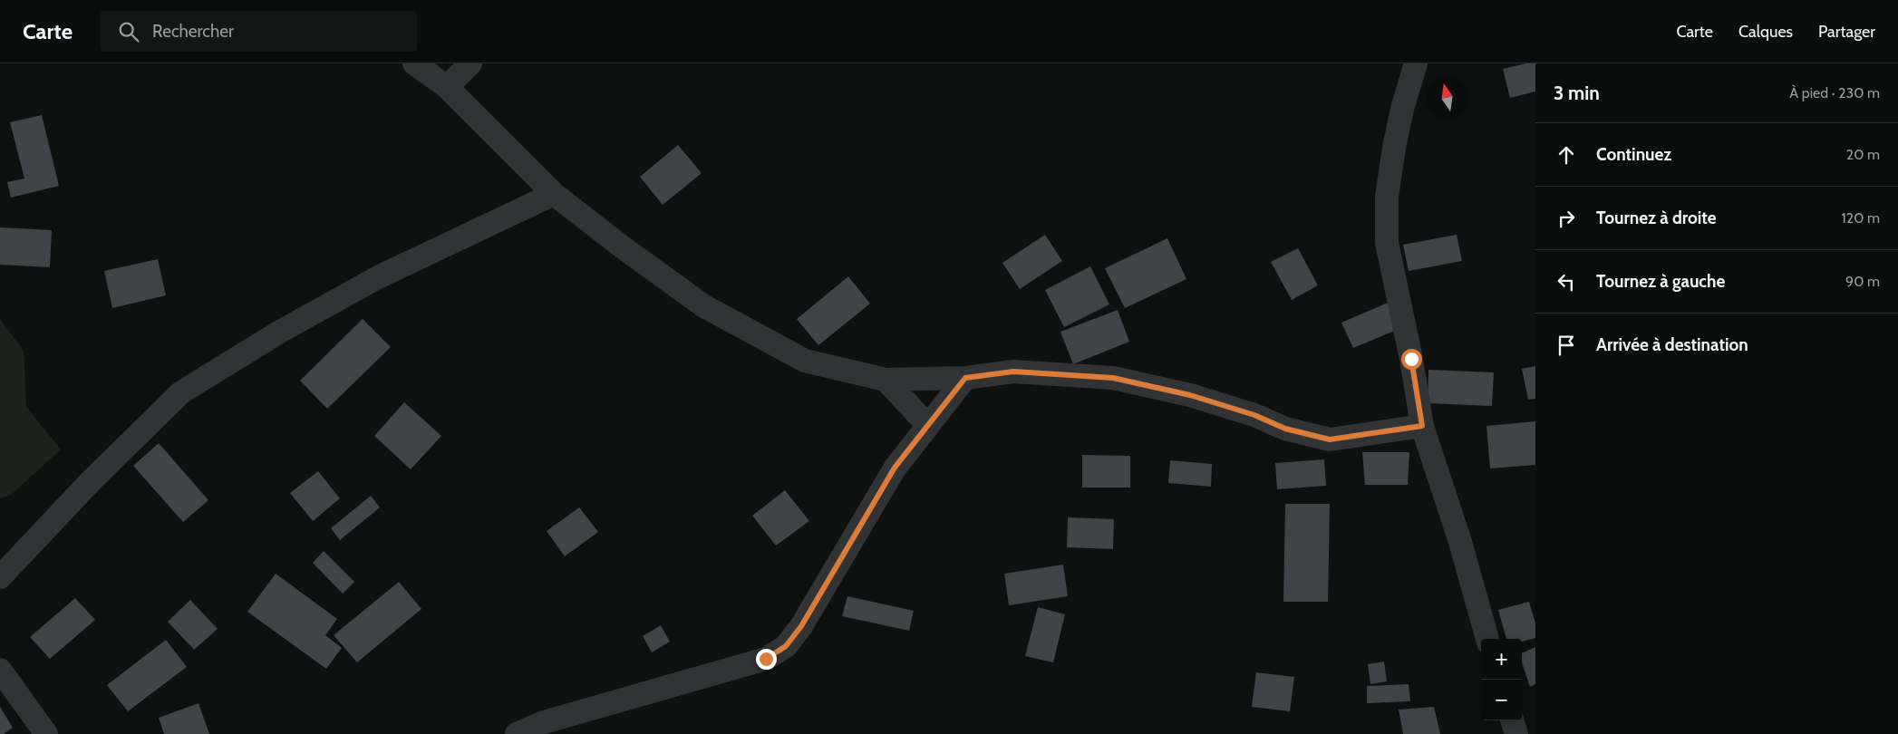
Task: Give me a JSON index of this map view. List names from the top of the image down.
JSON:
{
  "north": "top",
  "page": {
    "header": "Carte",
    "search": "Rechercher",
    "nav": ["Carte", "Calques", "Partager"],
    "heading": ["3 min", "À pied · 230 m"],
    "list": [
      ["Continuez", "20 m"],
      ["Tournez à droite", "120 m"],
      ["Tournez à gauche", "90 m"],
      "Arrivée à destination"
    ],
    "map_buttons": ["+", "−"]
  }
}
